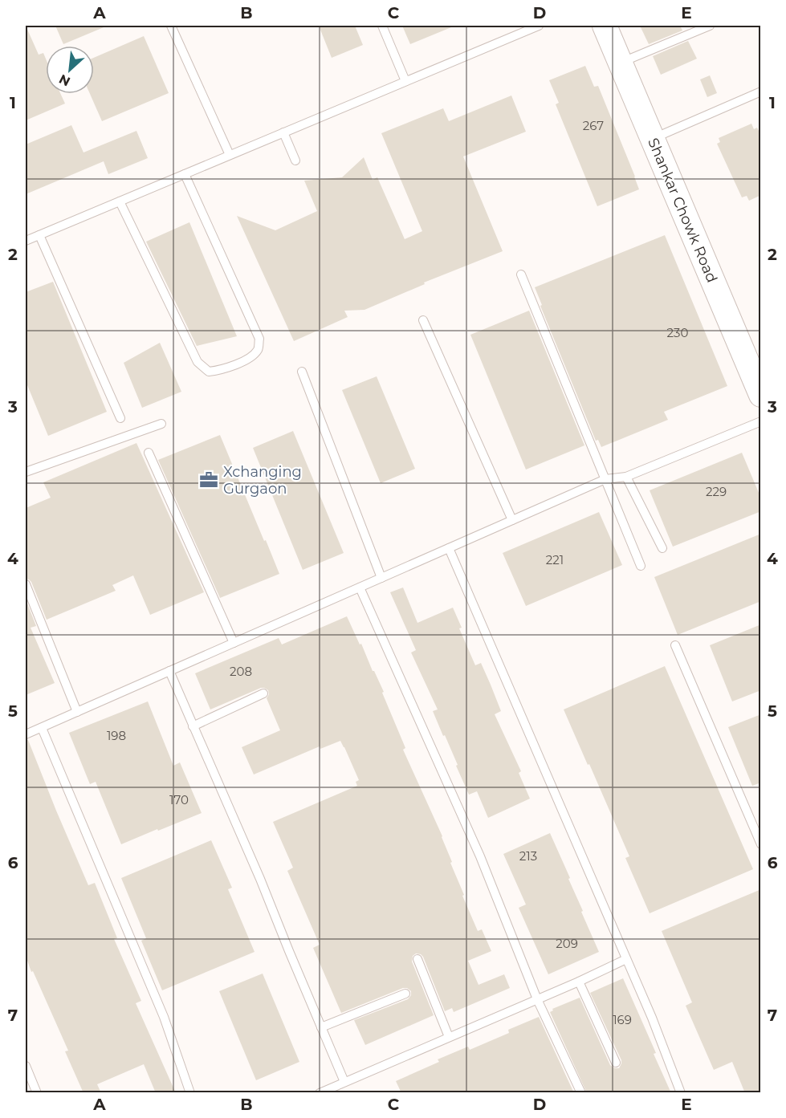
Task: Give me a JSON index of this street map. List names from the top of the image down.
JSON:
{
  "streets": {
    "main road": ["Shankar Chowk Road"]
  },
  "places": {
    "office": ["Xchanging Gurgaon"]
  },
  "house_numbers": [
    "267",
    "230",
    "229",
    "221",
    "208",
    "198",
    "170",
    "213",
    "209",
    "169"
  ],
  "north": "bottom left",
  "grid": {
    "columns": [
      "A",
      "B",
      "C",
      "D",
      "E"
    ],
    "rows": [
      "1",
      "2",
      "3",
      "4",
      "5",
      "6",
      "7"
    ]
  }
}
